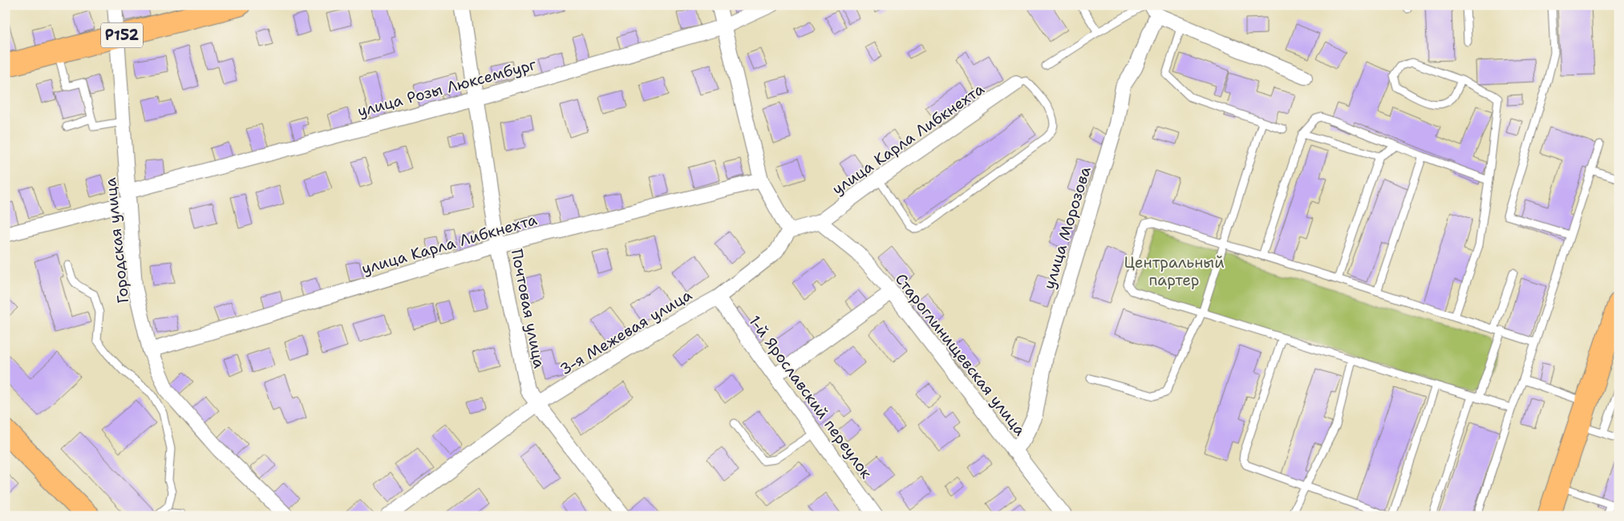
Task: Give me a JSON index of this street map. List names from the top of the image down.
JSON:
{
  "streets": {
    "main road": ["Р152"],
    "street": [
      "улица Розы Люксембург",
      "улица Карла Либкнехта",
      "улица Морозова",
      "Городская улица",
      "Почтовая улица",
      "3-я Межевая улица",
      "Староглинищевская улица",
      "1-й Ярославский переулок"
    ]
  },
  "crossings": [
    ["Р152", "Городская улица"],
    ["улица Розы Люксембург", "Городская улица"],
    ["улица Розы Люксембург", "Почтовая улица"],
    ["улица Карла Либкнехта", "Городская улица"],
    ["улица Карла Либкнехта", "Почтовая улица"],
    ["улица Карла Либкнехта", "Староглинищевская улица"],
    ["улица Морозова", "Староглинищевская улица"],
    ["Почтовая улица", "3-я Межевая улица"],
    ["3-я Межевая улица", "1-й Ярославский переулок"]
  ],
  "parks": ["Центральный партер"]
}
